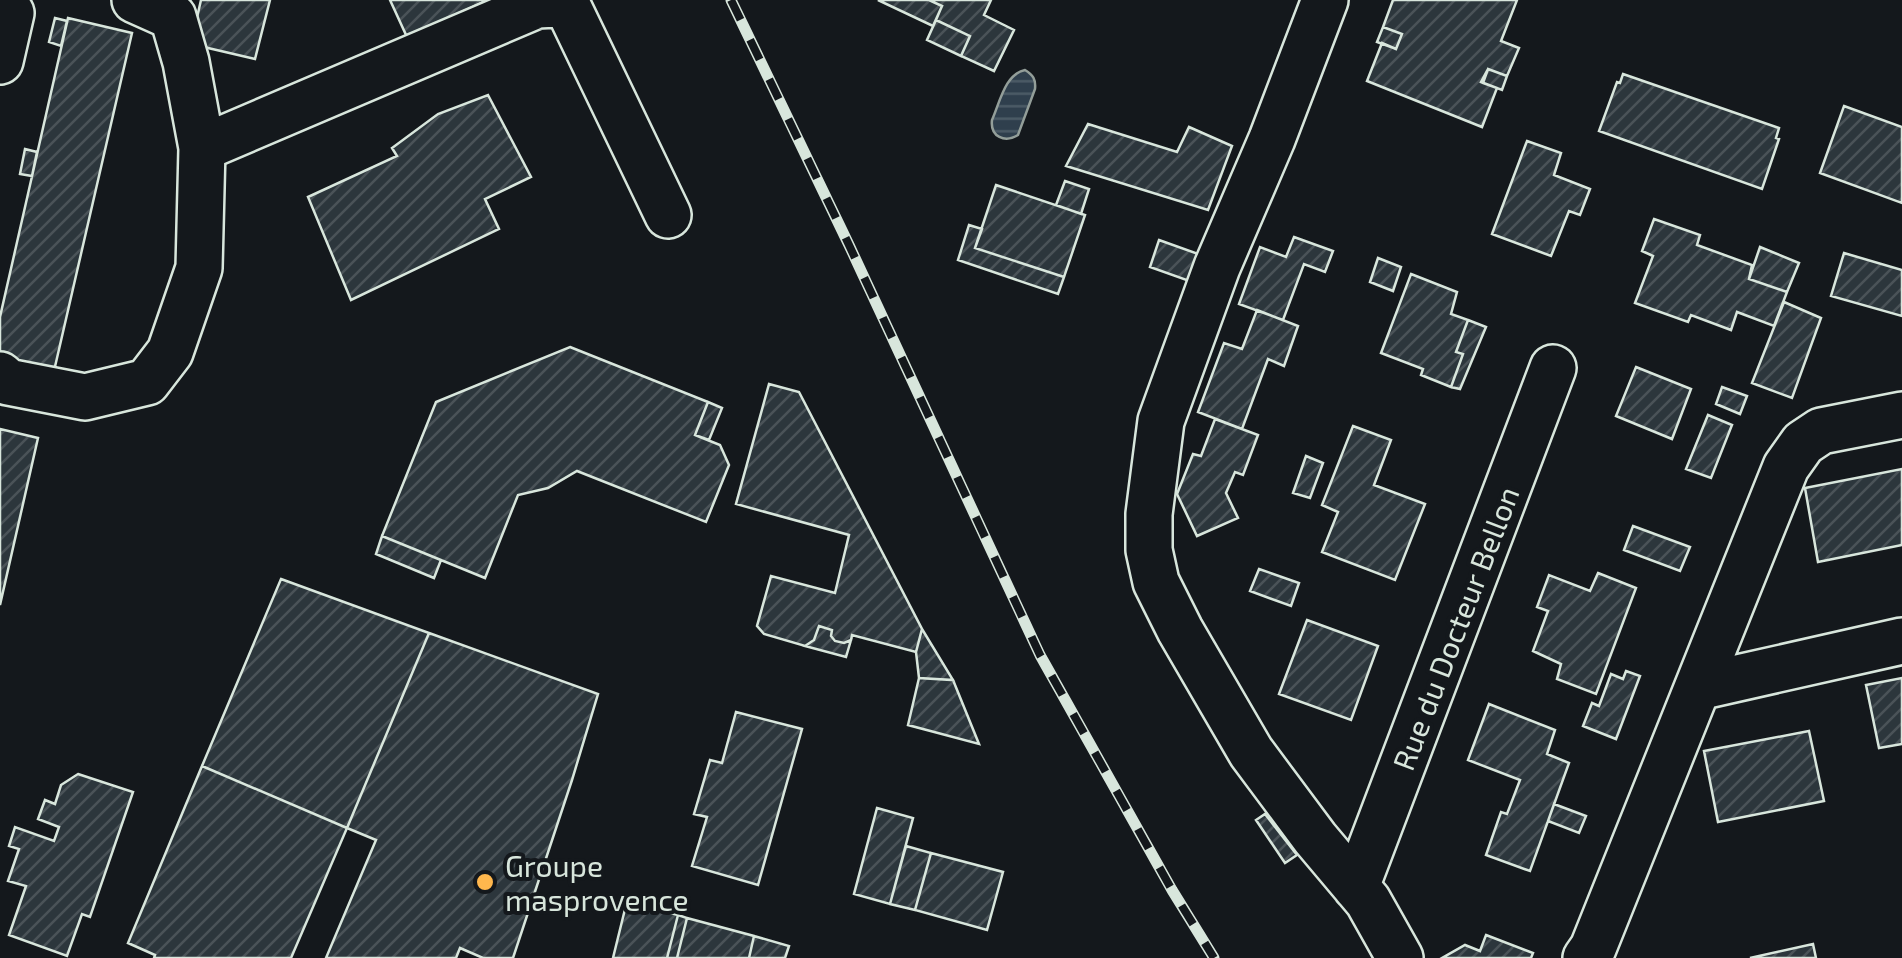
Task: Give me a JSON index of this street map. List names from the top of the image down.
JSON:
{
  "streets": {
    "street": ["Rue du Docteur Bellon"]
  },
  "places": ["Groupe masprovence"]
}
